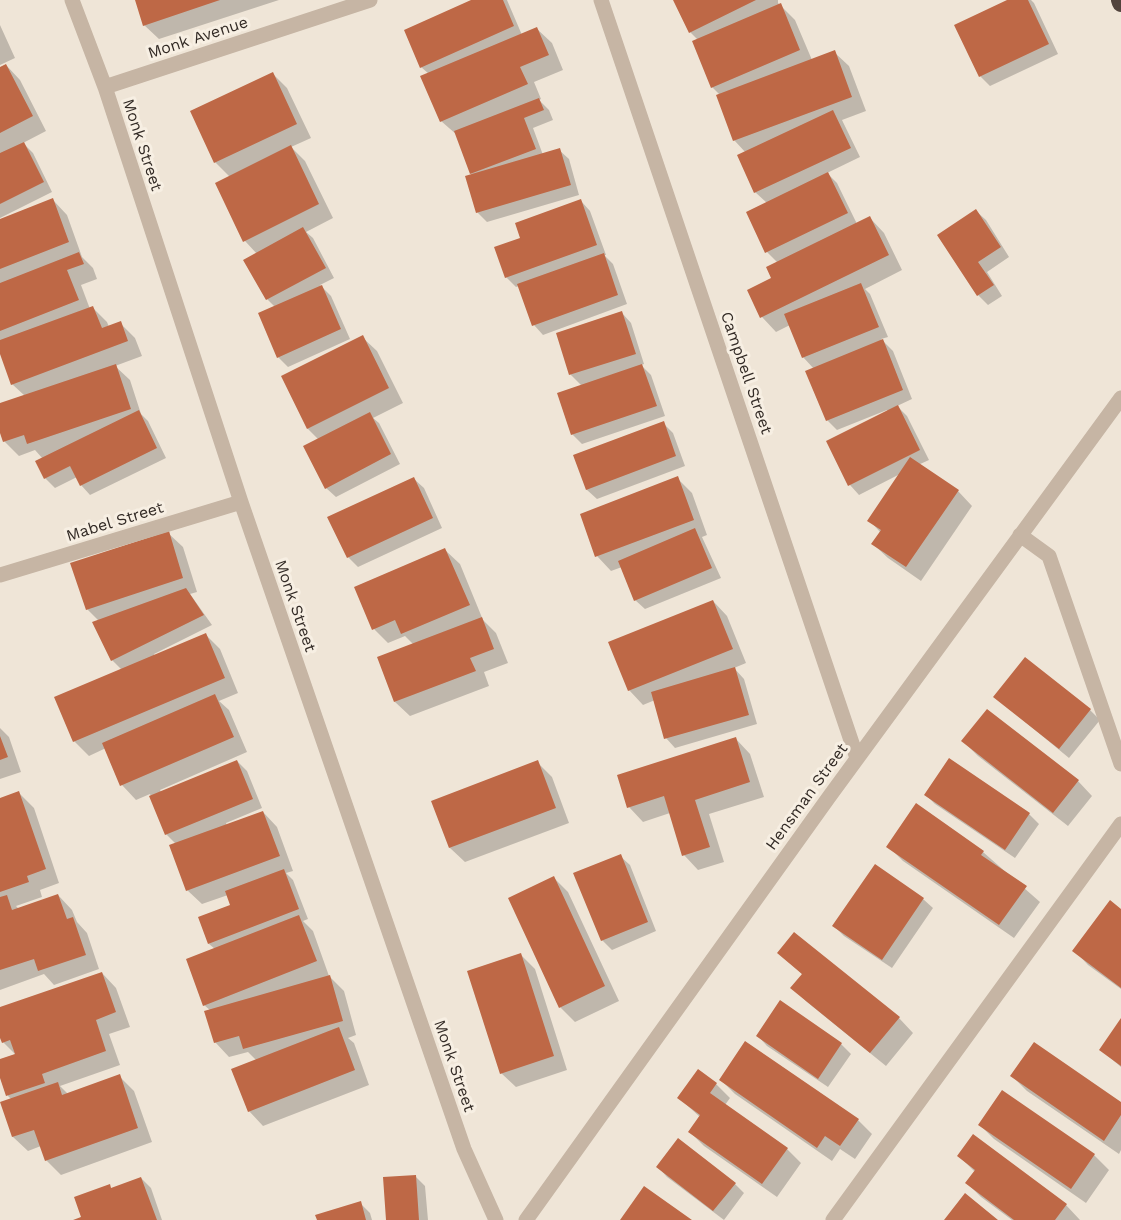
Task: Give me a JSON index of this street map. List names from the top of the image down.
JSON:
{
  "streets": {
    "street": [
      "Monk Avenue",
      "Monk Street",
      "Campbell Street",
      "Mabel Street",
      "Hensman Street"
    ]
  },
  "crossings": [
    ["Monk Avenue", "Monk Street"],
    ["Monk Street", "Mabel Street"],
    ["Campbell Street", "Hensman Street"]
  ]
}
